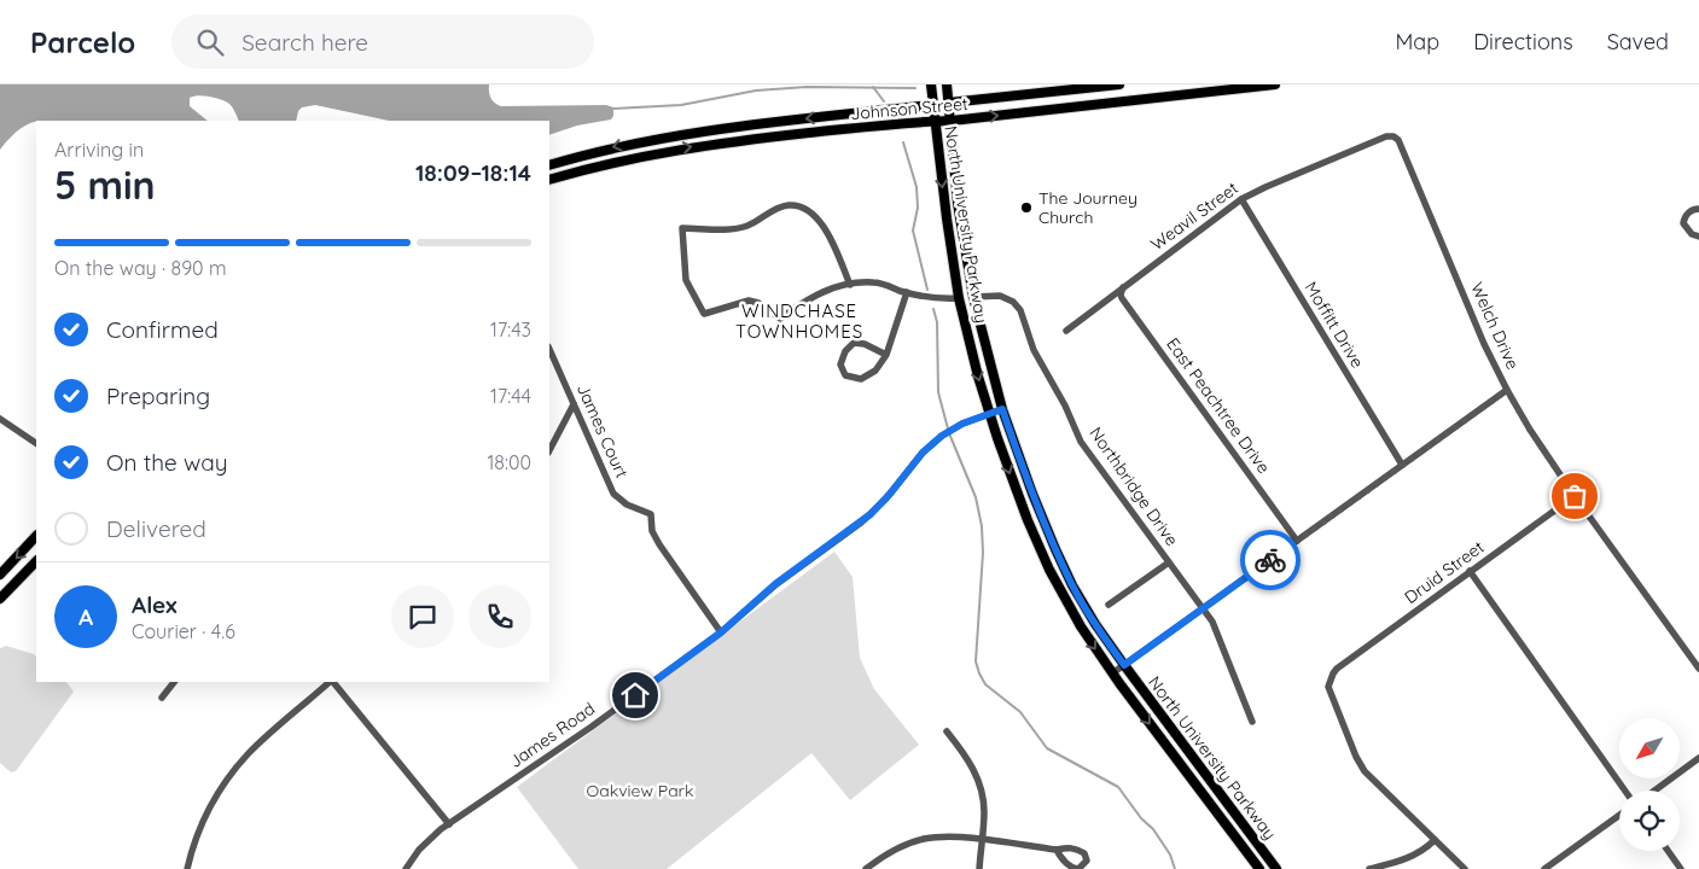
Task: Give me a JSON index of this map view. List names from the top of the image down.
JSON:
{
  "streets": {
    "main road": ["Johnson Street", "North University Parkway"],
    "street": [
      "Weavil Street",
      "Moffitt Drive",
      "Welch Drive",
      "East Peachtree Drive",
      "James Court",
      "Northbridge Drive",
      "Druid Street",
      "James Road"
    ]
  },
  "crossings": [
    ["Johnson Street", "North University Parkway"],
    ["Weavil Street", "Moffitt Drive"],
    ["Weavil Street", "Welch Drive"],
    ["Weavil Street", "East Peachtree Drive"],
    ["North University Parkway", "Northbridge Drive"],
    ["North University Parkway", "James Road"],
    ["Welch Drive", "Druid Street"],
    ["James Court", "James Road"]
  ],
  "districts": ["WINDCHASE TOWNHOMES"],
  "parks": ["Oakview Park"],
  "places": ["The Journey Church"],
  "north": "bottom left",
  "page": {
    "header": "Parcelo",
    "search": "Search here",
    "nav": ["Map", "Directions", "Saved"],
    "heading": ["5 min", "Arriving in", "18:09–18:14"],
    "panel": ["Alex", "Courier · 4.6"],
    "bar": "On the way · 890 m",
    "list": [
      ["Confirmed", "17:43"],
      ["Preparing", "17:44"],
      ["On the way", "18:00"],
      "Delivered"
    ],
    "round": "A"
  }
}
